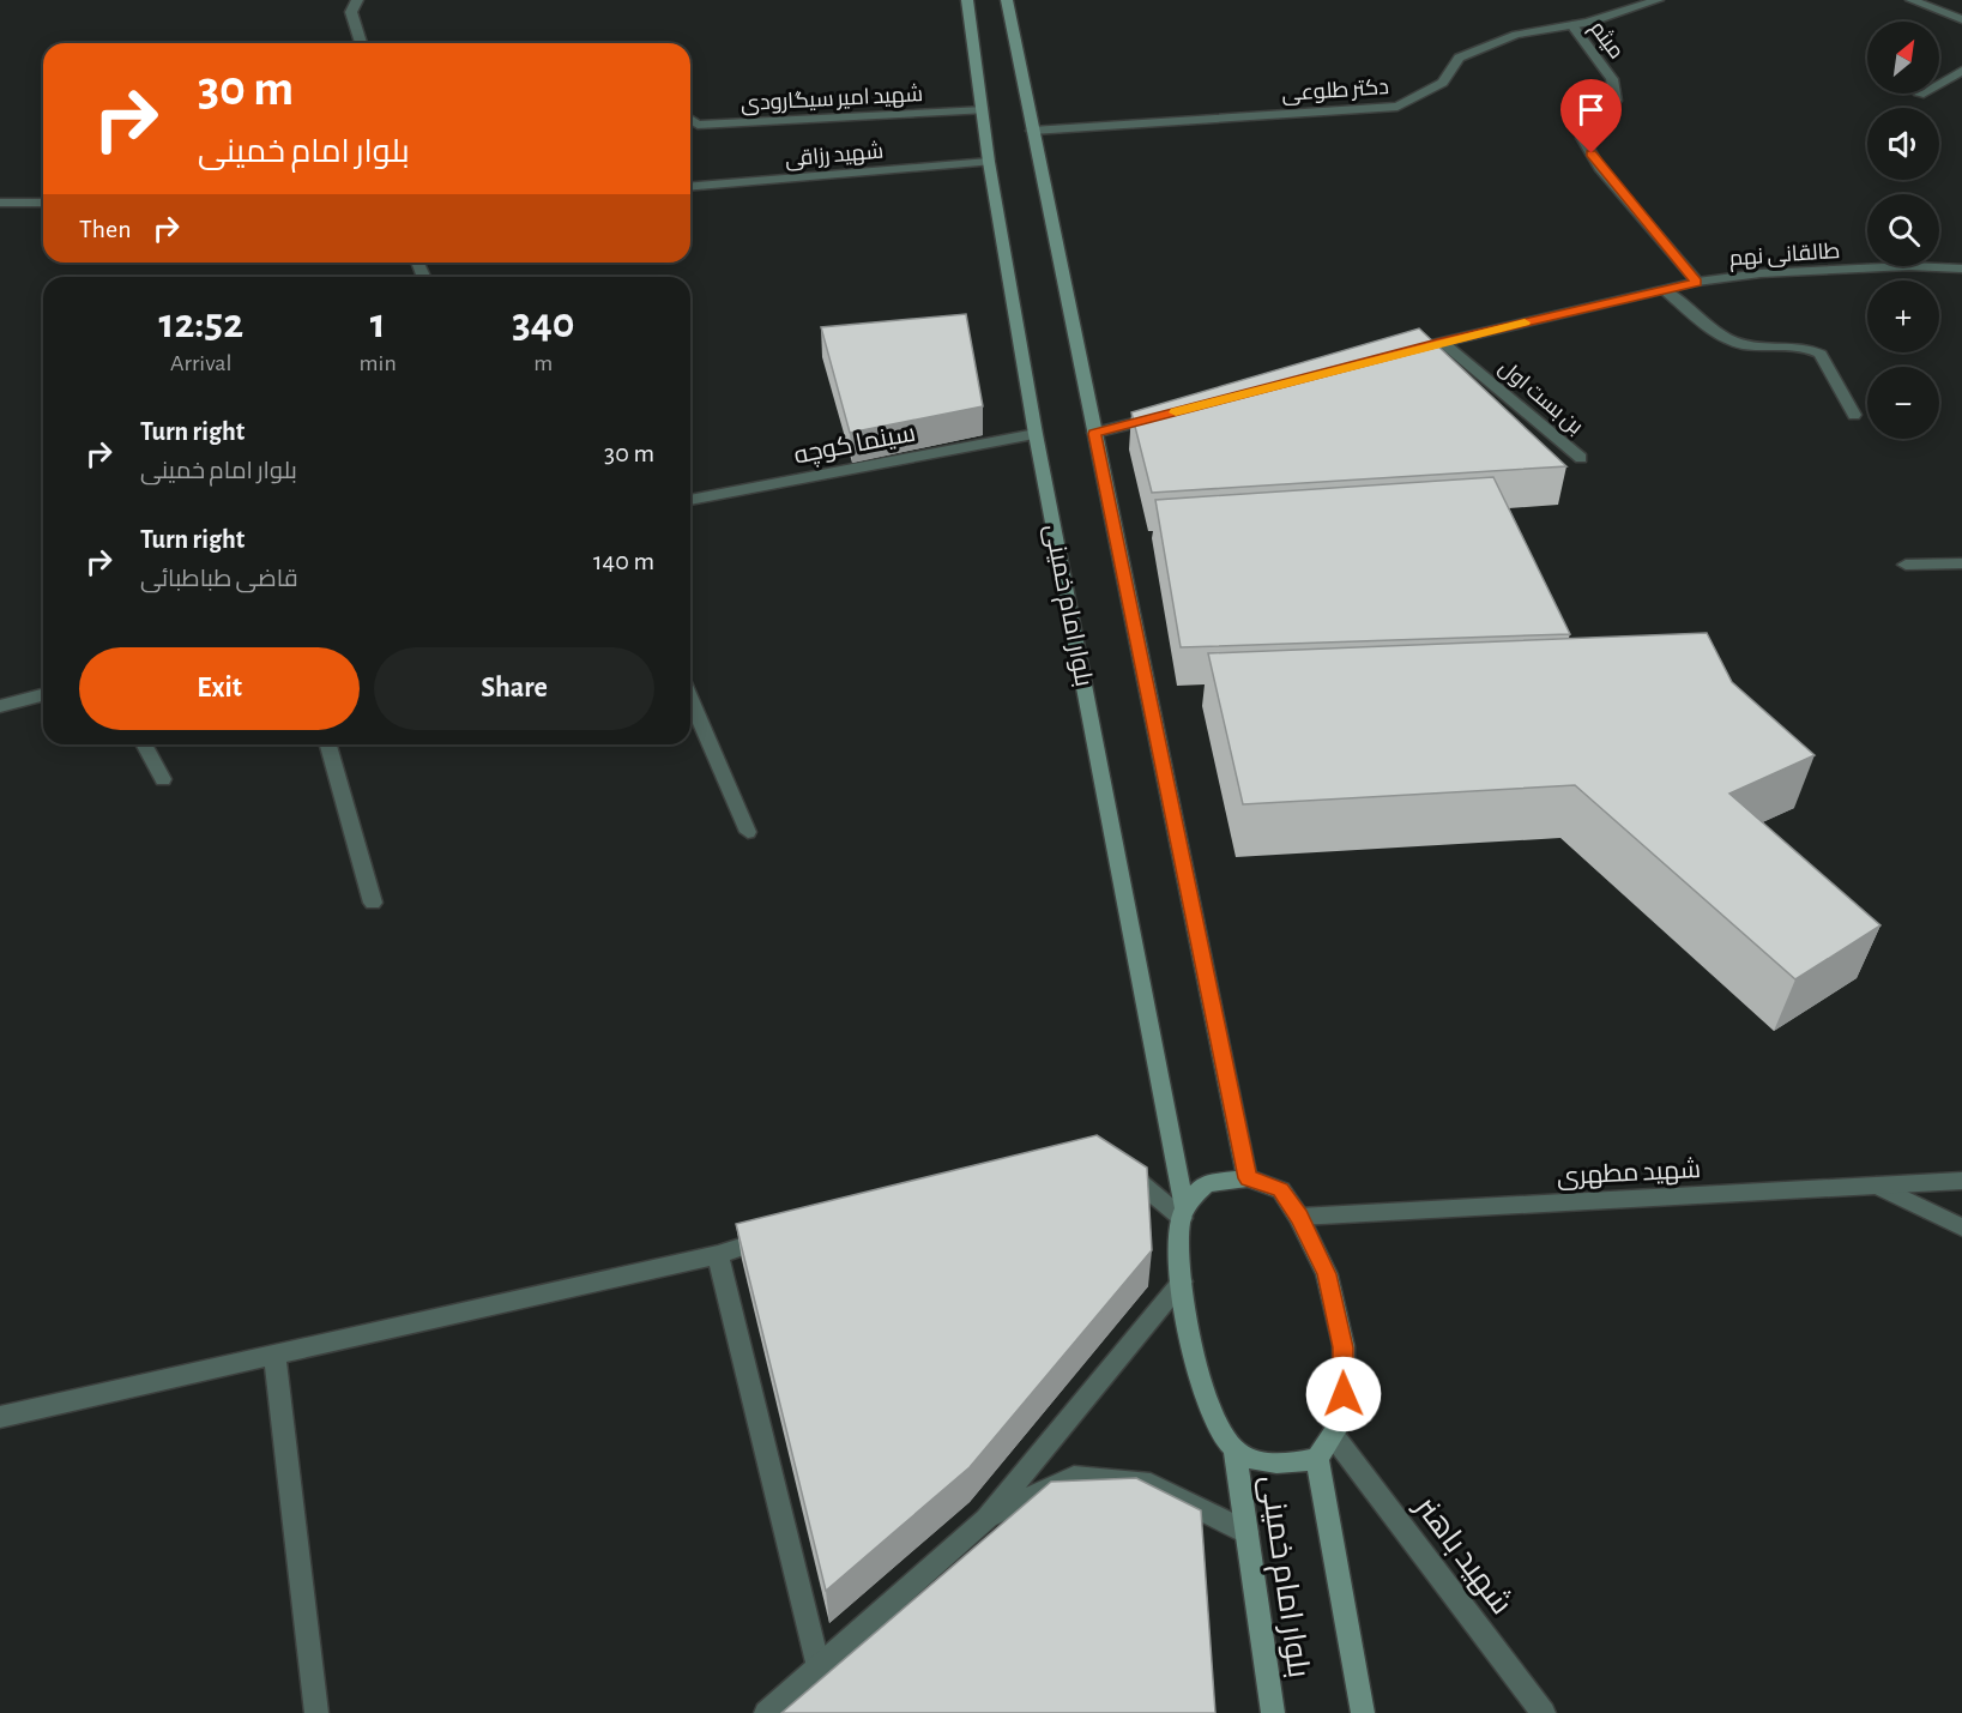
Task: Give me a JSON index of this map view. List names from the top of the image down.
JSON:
{
  "streets": {
    "main road": ["بلوار امام خمینی"],
    "street": [
      "میثم",
      "دکتر طلوعی",
      "شهید امیر سیگارودی",
      "شهید رزاقی",
      "طالقانی نهم",
      "بن بست اول",
      "سینما کوچه",
      "شهید مطهری",
      "شهید باهنر"
    ]
  },
  "crossings": [
    ["میثم", "دکتر طلوعی"],
    ["میثم", "طالقانی نهم"],
    ["شهید امیر سیگارودی", "بلوار امام خمینی"],
    ["شهید رزاقی", "بلوار امام خمینی"],
    ["طالقانی نهم", "بن بست اول"],
    ["سینما کوچه", "بلوار امام خمینی"]
  ],
  "north": "top right",
  "page": {
    "map_buttons": ["+", "−"],
    "turn": ["30 m", "بلوار امام خمینی"],
    "then": "Then",
    "eta": [
      "12:52",
      "Arrival",
      "1",
      "min",
      "340",
      "m"
    ],
    "list": [
      {
        "name": "Turn right",
        "note": "بلوار امام خمینی",
        "value": "30 m"
      },
      {
        "name": "Turn right",
        "note": "قاضی طباطبائی",
        "value": "140 m"
      }
    ],
    "buttons": ["Exit", "Share"]
  }
}
